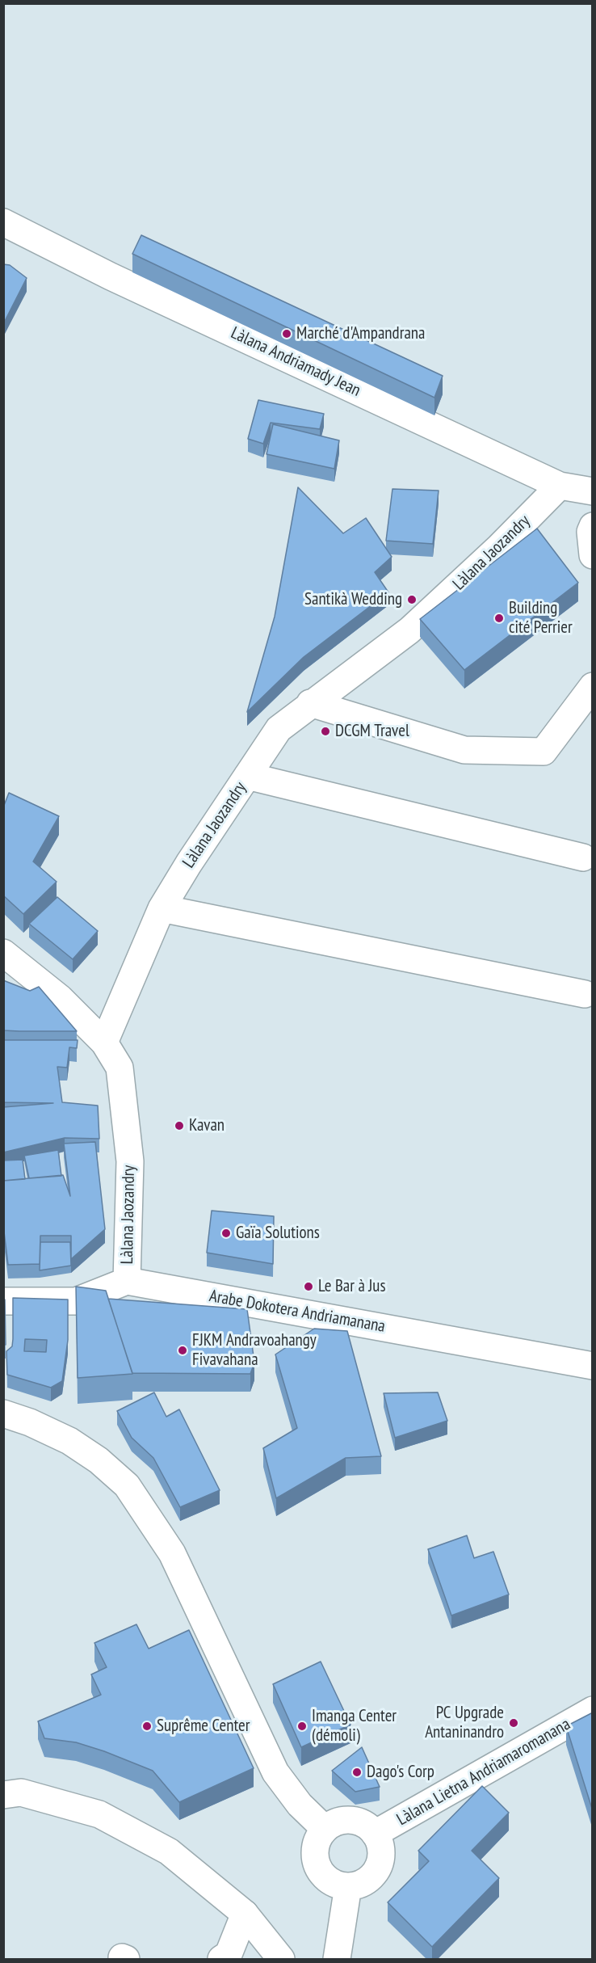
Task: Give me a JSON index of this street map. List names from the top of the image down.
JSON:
{
  "streets": {
    "street": [
      "Làlana Andriamady Jean",
      "Làlana Jaozandry",
      "Arabe Dokotera Andriamanana",
      "Làlana Lietna Andriamaromanana"
    ]
  },
  "crossings": [
    ["Làlana Andriamady Jean", "Làlana Jaozandry"],
    ["Làlana Jaozandry", "Arabe Dokotera Andriamanana"]
  ],
  "places": [
    "Marché d'Ampandrana",
    "Santikà Wedding",
    "Building cité Perrier",
    "DCGM Travel",
    "Kavan",
    "Gaïa Solutions",
    "Le Bar à Jus",
    "FJKM Andravoahangy Fivavahana",
    "PC Upgrade Antaninandro",
    "Suprême Center",
    "Imanga Center (démoli)",
    "Dago's Corp"
  ]
}
